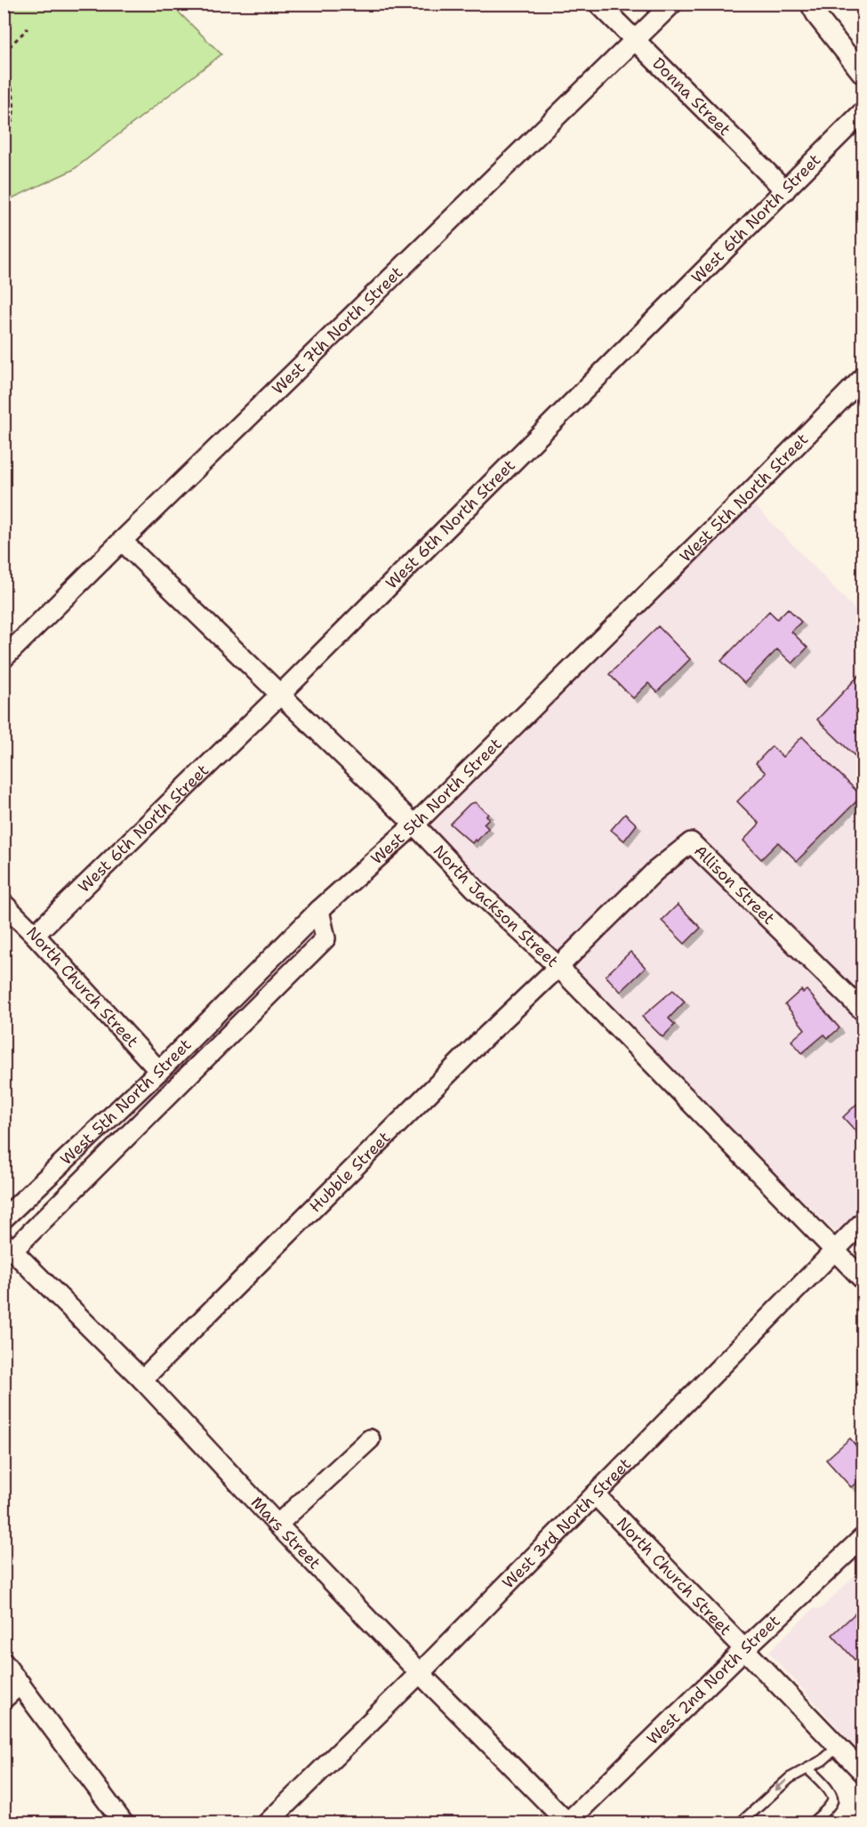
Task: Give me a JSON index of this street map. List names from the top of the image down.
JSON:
{
  "streets": {
    "street": [
      "Donna Street",
      "West 6th North Street",
      "West 7th North Street",
      "West 5th North Street",
      "Allison Street",
      "North Jackson Street",
      "North Church Street",
      "Hubble Street",
      "West 3rd North Street",
      "Mars Street",
      "West 2nd North Street"
    ]
  },
  "crossings": [
    ["Donna Street", "West 6th North Street"],
    ["Donna Street", "West 7th North Street"],
    ["West 6th North Street", "North Jackson Street"],
    ["West 6th North Street", "North Church Street"],
    ["West 7th North Street", "North Jackson Street"],
    ["West 5th North Street", "North Jackson Street"],
    ["West 5th North Street", "North Church Street"],
    ["Allison Street", "North Jackson Street"],
    ["Allison Street", "Hubble Street"],
    ["North Jackson Street", "Hubble Street"],
    ["North Jackson Street", "West 3rd North Street"],
    ["North Church Street", "West 3rd North Street"],
    ["North Church Street", "West 2nd North Street"],
    ["Hubble Street", "Mars Street"],
    ["West 3rd North Street", "Mars Street"],
    ["Mars Street", "West 2nd North Street"]
  ]
}
